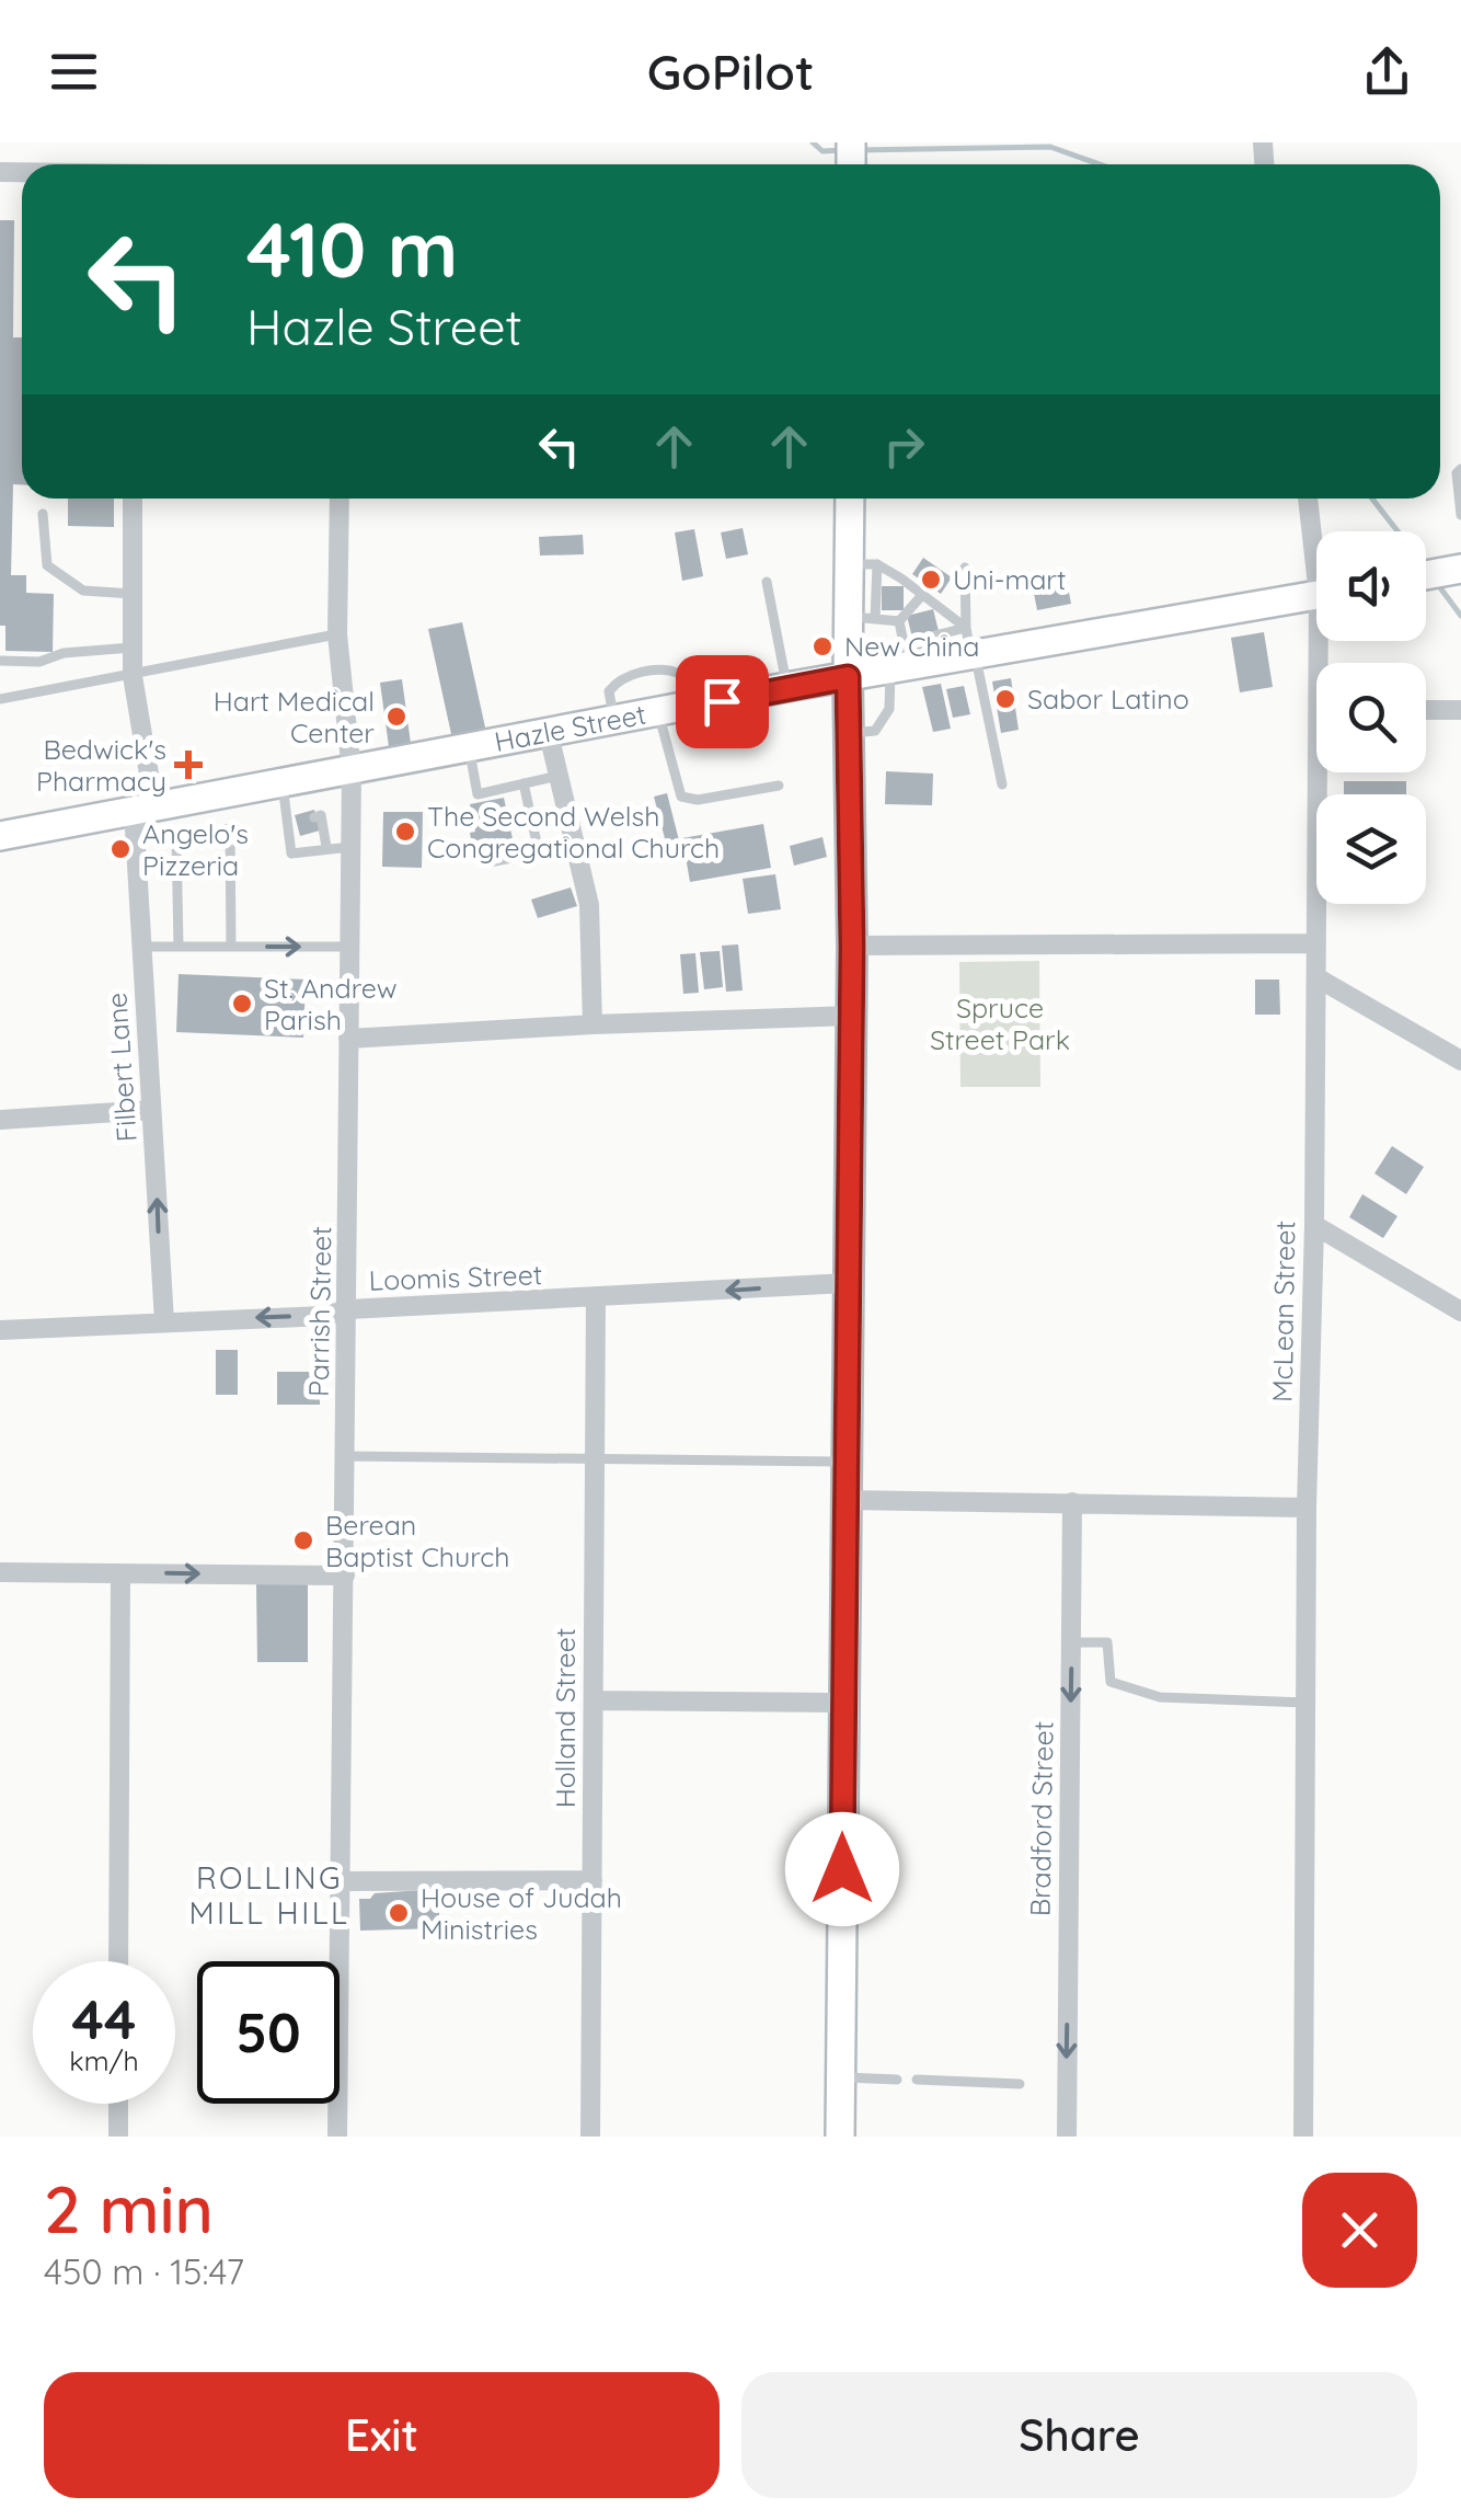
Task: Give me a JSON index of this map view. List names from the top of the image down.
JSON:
{
  "streets": {
    "main road": ["Hazle Street"],
    "street": [
      "Filbert Lane",
      "Loomis Street",
      "Parrish Street",
      "McLean Street",
      "Holland Street",
      "Bradford Street"
    ]
  },
  "crossings": [
    ["Hazle Street", "Filbert Lane"],
    ["Hazle Street", "Parrish Street"],
    ["Filbert Lane", "Loomis Street"],
    ["Loomis Street", "Parrish Street"],
    ["Loomis Street", "Holland Street"]
  ],
  "one_way": ["Loomis Street", "Bradford Street"],
  "districts": ["ROLLING MILL HILL"],
  "parks": ["Spruce Street Park"],
  "places": {
    "other": [
      "Uni-mart",
      "New China",
      "Sabor Latino",
      "Hart Medical Center",
      "The Second Welsh Congregational Church",
      "Angelo's Pizzeria",
      "St. Andrew Parish",
      "Berean Baptist Church",
      "House of Judah Ministries"
    ],
    "health": ["Bedwick's Pharmacy"]
  },
  "page": {
    "header": "GoPilot",
    "turn": ["410 m", "Hazle Street"],
    "speed": "44 km/h",
    "limit": "50",
    "heading": ["2 min", "450 m · 15:47"],
    "buttons": ["Exit", "Share"]
  }
}
